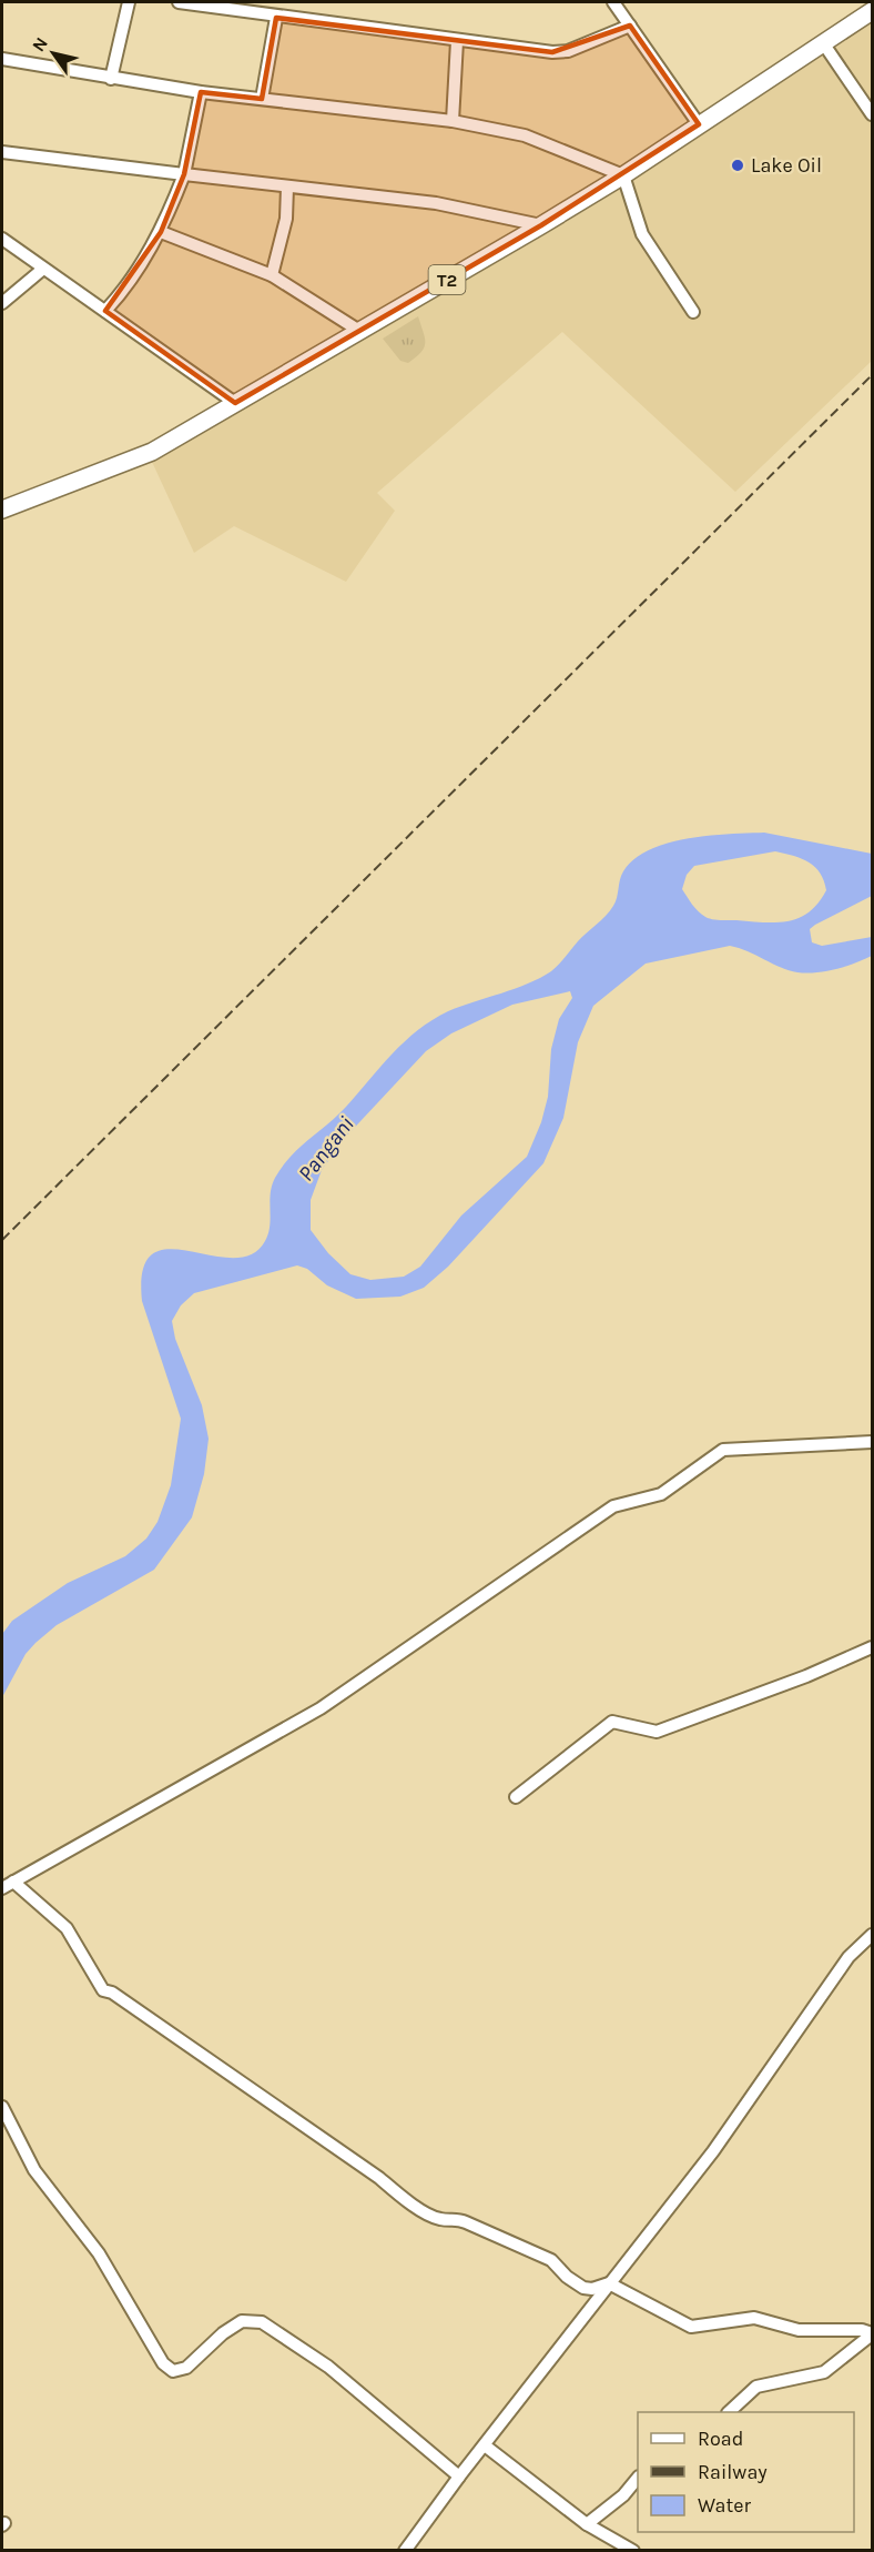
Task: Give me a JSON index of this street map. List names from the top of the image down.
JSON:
{
  "streets": {
    "highway": ["T2"]
  },
  "water": ["Pangani"],
  "places": ["Lake Oil"],
  "legend": ["Road", "Railway", "Water"],
  "north": "top left"
}
